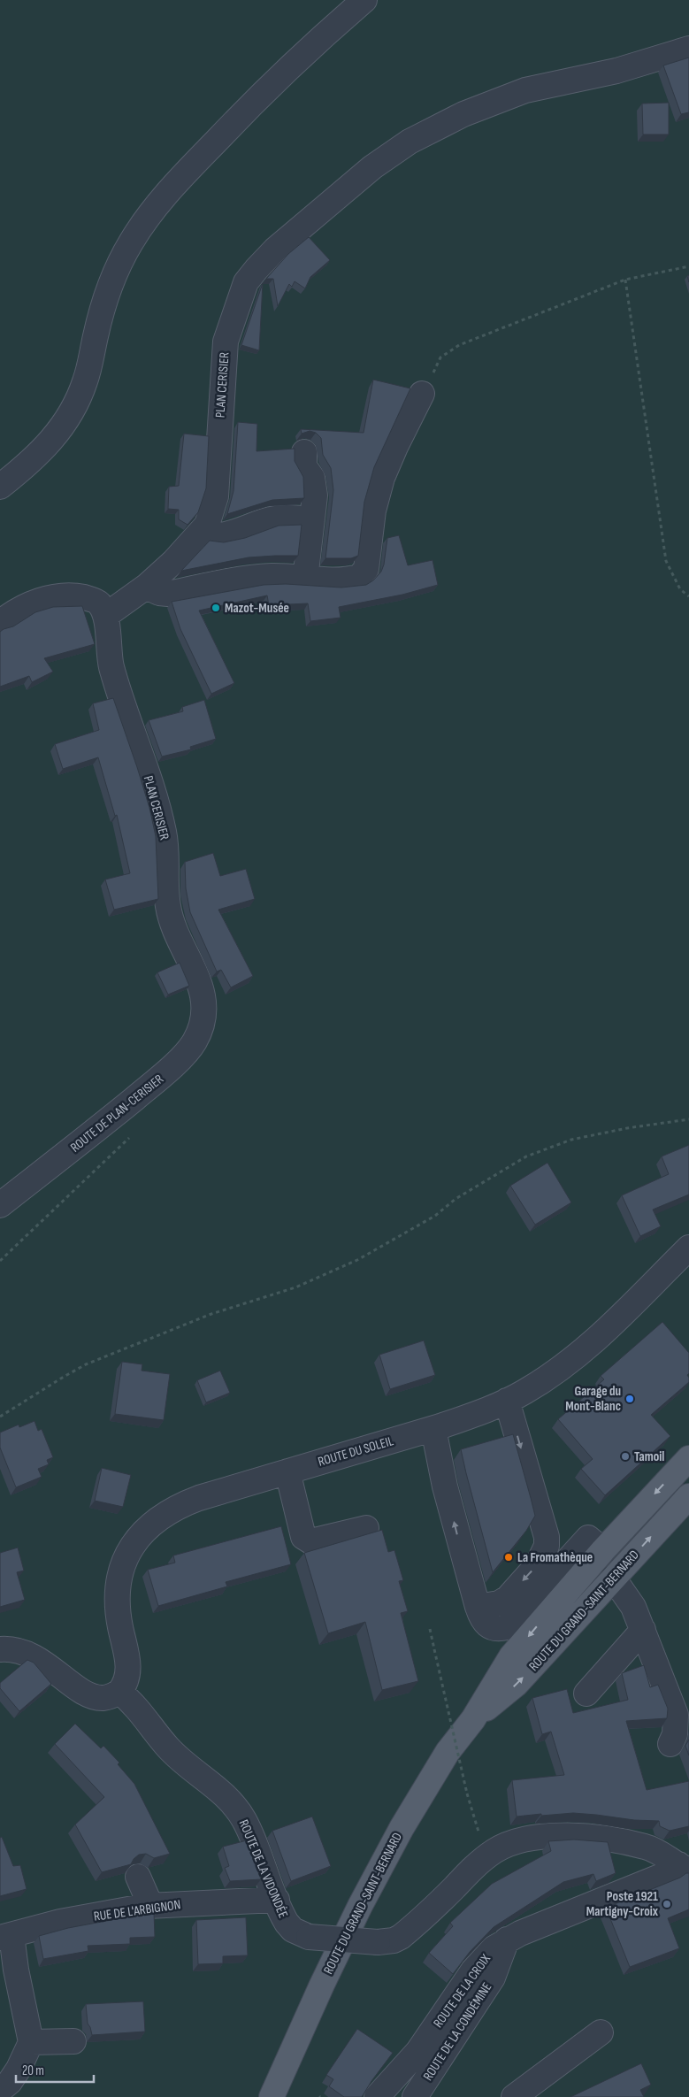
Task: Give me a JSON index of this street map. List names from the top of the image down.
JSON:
{
  "streets": {
    "main road": ["ROUTE DU GRAND-SAINT-BERNARD"],
    "street": [
      "PLAN CERISIER",
      "ROUTE DE PLAN-CERISIER",
      "ROUTE DU SOLEIL",
      "ROUTE DE LA VIDONDÉE",
      "RUE DE L'ARBIGNON",
      "ROUTE DE LA CROIX",
      "ROUTE DE LA CONDÉMINE"
    ]
  },
  "crossings": [
    ["PLAN CERISIER", "ROUTE DE PLAN-CERISIER"],
    ["ROUTE DU SOLEIL", "ROUTE DE LA VIDONDÉE"],
    ["ROUTE DE LA VIDONDÉE", "RUE DE L'ARBIGNON"],
    ["ROUTE DE LA VIDONDÉE", "ROUTE DE LA CROIX"],
    ["ROUTE DE LA CROIX", "ROUTE DE LA CONDÉMINE"]
  ],
  "places": [
    "Mazot-Musée",
    "Garage du Mont-Blanc",
    "Tamoil",
    "La Fromathèque",
    "Poste 1921 Martigny-Croix"
  ],
  "scale_bar": "20 m"
}
